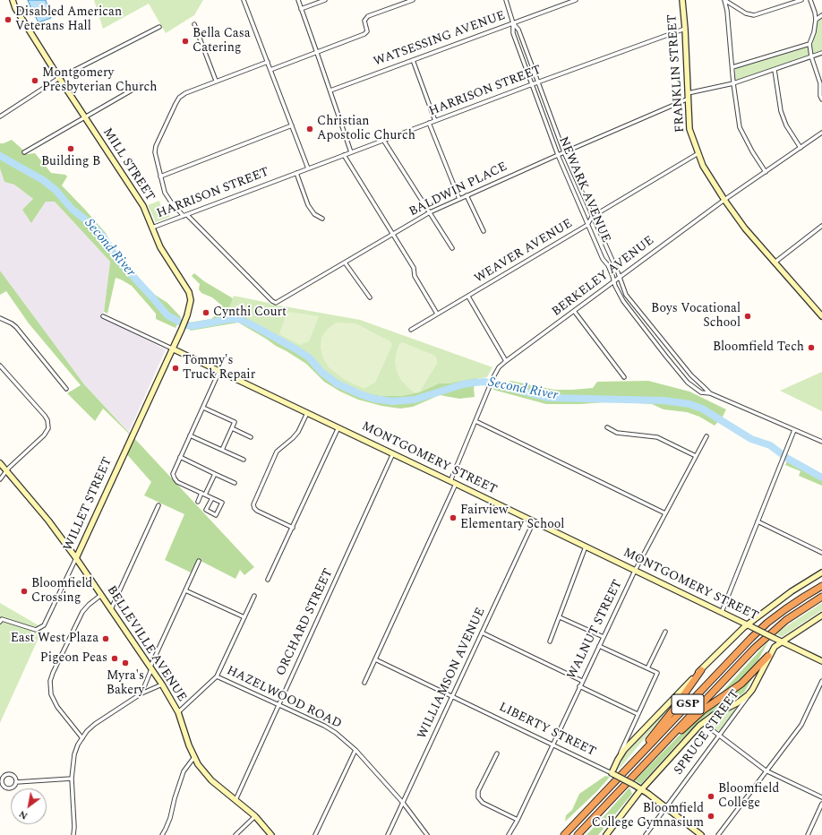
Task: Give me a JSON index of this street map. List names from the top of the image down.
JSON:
{
  "streets": {
    "highway": ["GSP"],
    "main road": [
      "FRANKLIN STREET",
      "MILL STREET",
      "MONTGOMERY STREET",
      "WILLET STREET",
      "BELLEVILLE AVENUE",
      "LIBERTY STREET",
      "SPRUCE STREET"
    ],
    "street": [
      "WATSESSING AVENUE",
      "HARRISON STREET",
      "BALDWIN PLACE",
      "NEWARK AVENUE",
      "WEAVER AVENUE",
      "BERKELEY AVENUE",
      "ORCHARD STREET",
      "WALNUT STREET",
      "WILLIAMSON AVENUE",
      "HAZELWOOD ROAD"
    ]
  },
  "crossings": [
    ["WATSESSING AVENUE", "NEWARK AVENUE"],
    ["FRANKLIN STREET", "HARRISON STREET"],
    ["FRANKLIN STREET", "BALDWIN PLACE"],
    ["FRANKLIN STREET", "WEAVER AVENUE"],
    ["FRANKLIN STREET", "BERKELEY AVENUE"],
    ["HARRISON STREET", "MILL STREET"],
    ["HARRISON STREET", "BALDWIN PLACE"],
    ["HARRISON STREET", "NEWARK AVENUE"],
    ["MILL STREET", "MONTGOMERY STREET"],
    ["MILL STREET", "WILLET STREET"],
    ["BALDWIN PLACE", "NEWARK AVENUE"],
    ["NEWARK AVENUE", "WEAVER AVENUE"],
    ["NEWARK AVENUE", "BERKELEY AVENUE"],
    ["BERKELEY AVENUE", "MONTGOMERY STREET"],
    ["MONTGOMERY STREET", "WILLET STREET"],
    ["MONTGOMERY STREET", "ORCHARD STREET"],
    ["MONTGOMERY STREET", "WALNUT STREET"],
    ["MONTGOMERY STREET", "WILLIAMSON AVENUE"],
    ["MONTGOMERY STREET", "SPRUCE STREET"],
    ["WILLET STREET", "BELLEVILLE AVENUE"],
    ["ORCHARD STREET", "BELLEVILLE AVENUE"],
    ["ORCHARD STREET", "HAZELWOOD ROAD"],
    ["WALNUT STREET", "LIBERTY STREET"],
    ["WILLIAMSON AVENUE", "HAZELWOOD ROAD"],
    ["WILLIAMSON AVENUE", "LIBERTY STREET"],
    ["GSP", "LIBERTY STREET"],
    ["LIBERTY STREET", "SPRUCE STREET"]
  ],
  "water": ["Second River"],
  "places": [
    "Disabled American Veterans Hall",
    "Bella Casa Catering",
    "Montgomery Presbyterian Church",
    "Christian Apostolic Church",
    "Building B",
    "Cynthi Court",
    "Boys Vocational School",
    "Bloomfield Tech",
    "Tommy's Truck Repair",
    "Fairview Elementary School",
    "Bloomfield Crossing",
    "East West Plaza",
    "Pigeon Peas",
    "Myra's Bakery",
    "Bloomfield College",
    "Bloomfield College Gymnasium"
  ],
  "north": "bottom left"
}
